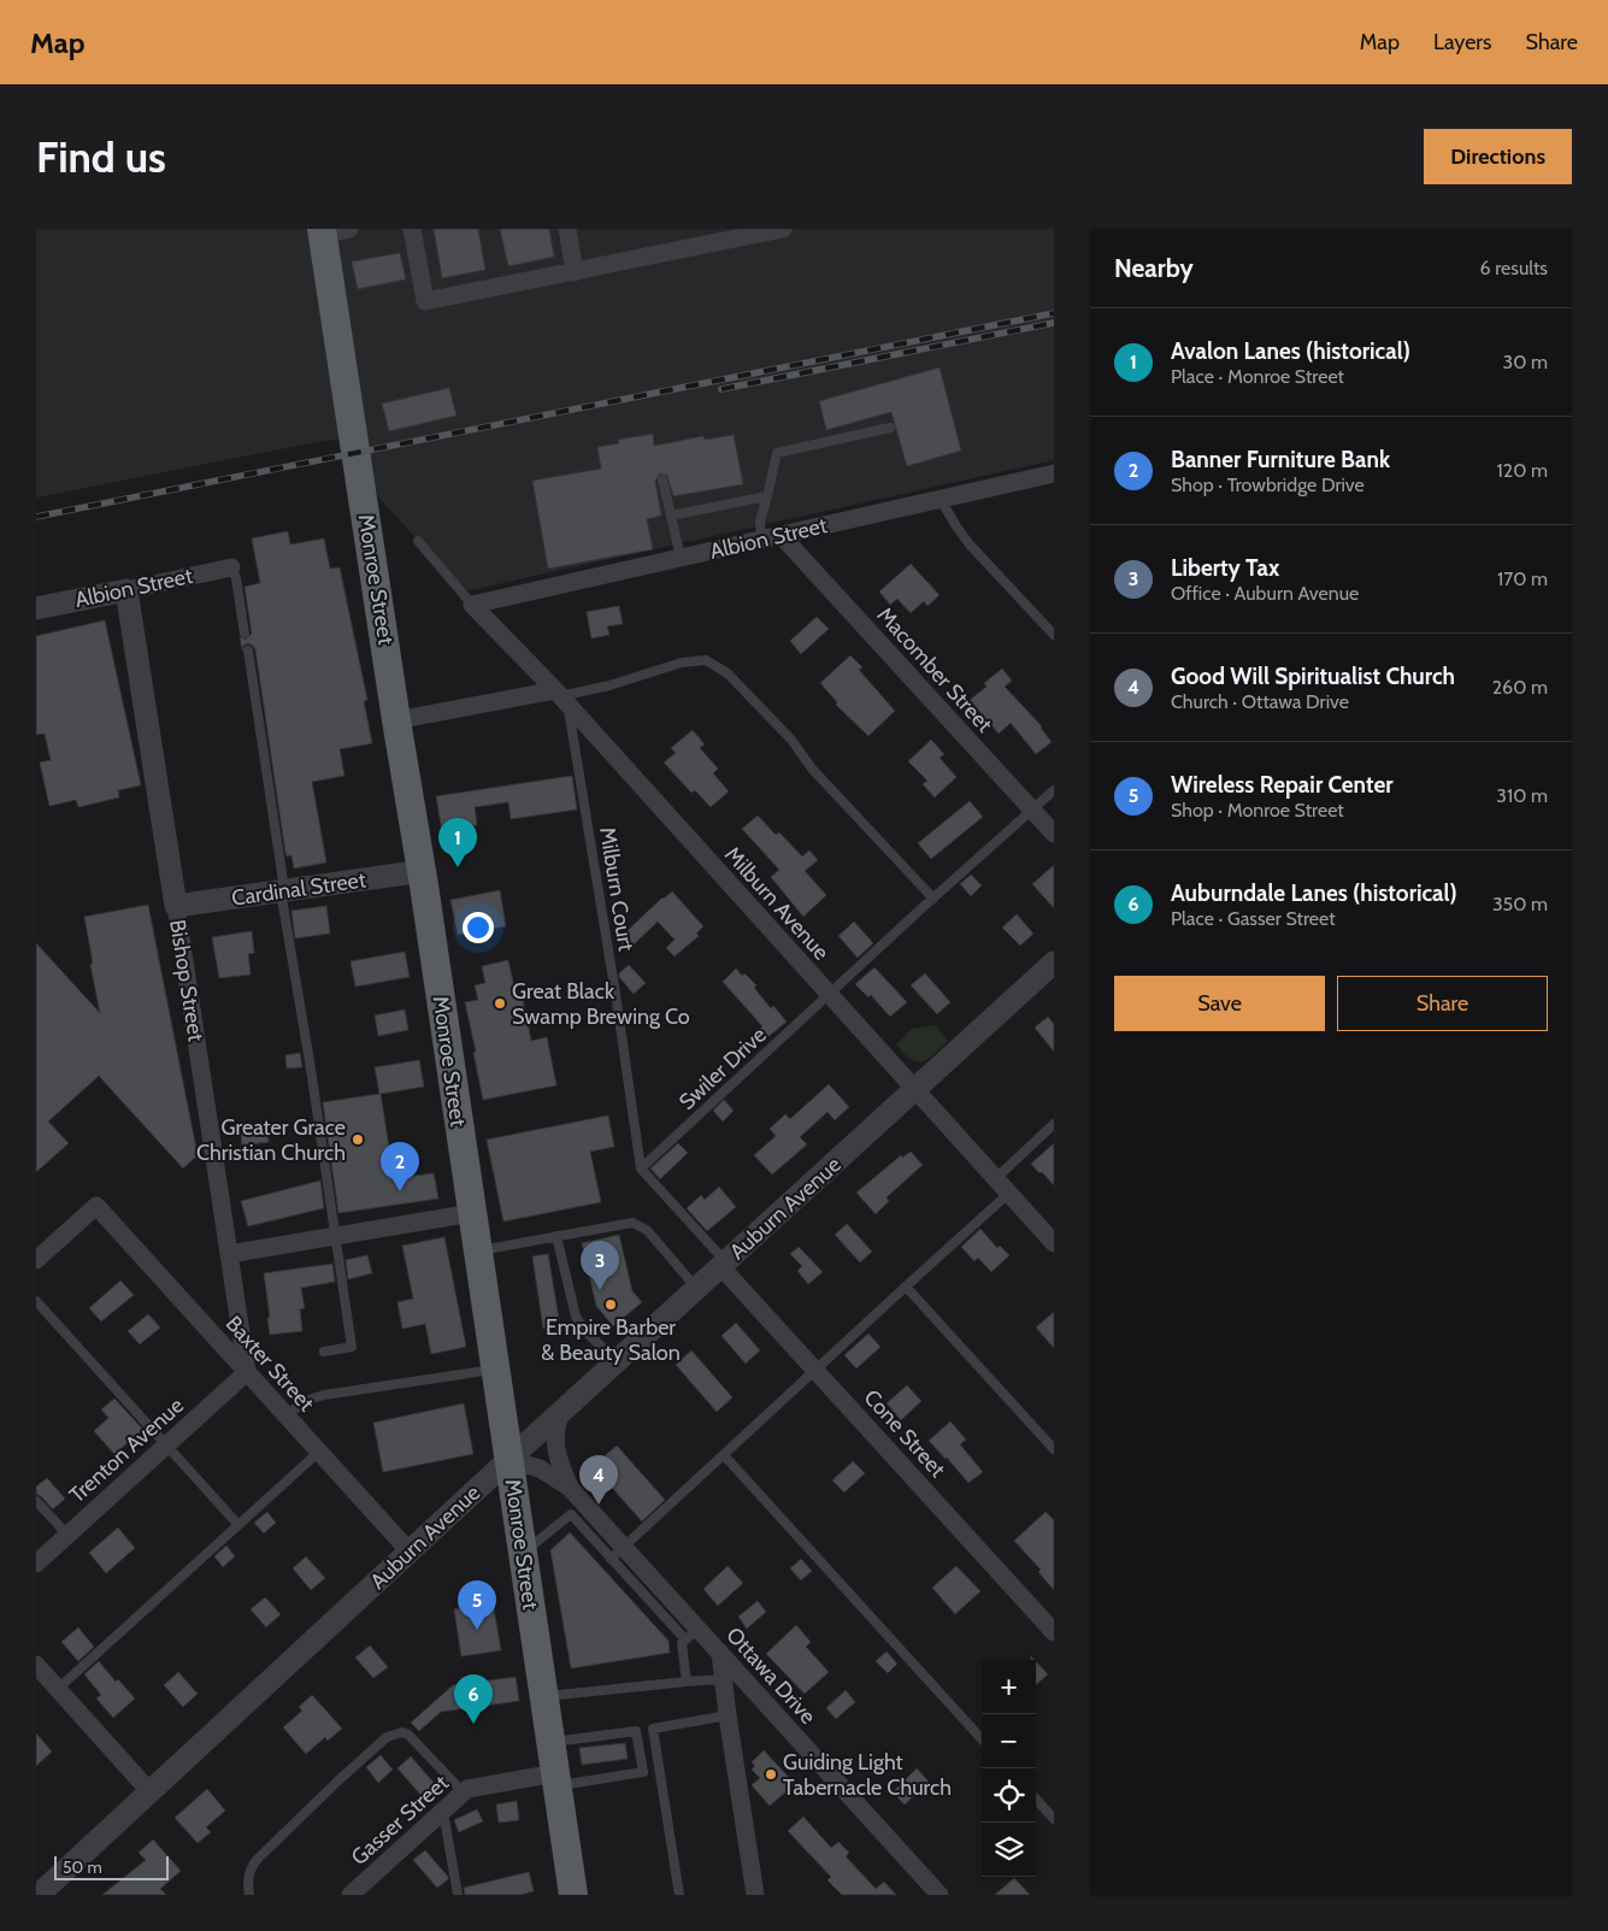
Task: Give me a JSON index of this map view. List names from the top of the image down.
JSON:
{
  "streets": {
    "main road": ["Monroe Street"],
    "street": [
      "Albion Street",
      "Macomber Street",
      "Cardinal Street",
      "Milburn Avenue",
      "Bishop Street",
      "Auburn Avenue",
      "Baxter Street",
      "Cone Street",
      "Trenton Avenue",
      "Ottawa Drive",
      "Gasser Street"
    ],
    "lane": ["Milburn Court", "Swiler Drive"]
  },
  "crossings": [
    ["Albion Street", "Macomber Street"],
    ["Albion Street", "Milburn Avenue"],
    ["Albion Street", "Bishop Street"],
    ["Monroe Street", "Cardinal Street"],
    ["Monroe Street", "Auburn Avenue"],
    ["Monroe Street", "Ottawa Drive"],
    ["Monroe Street", "Gasser Street"],
    ["Macomber Street", "Swiler Drive"],
    ["Cardinal Street", "Bishop Street"],
    ["Milburn Court", "Milburn Avenue"],
    ["Milburn Court", "Swiler Drive"],
    ["Milburn Avenue", "Swiler Drive"],
    ["Milburn Avenue", "Auburn Avenue"],
    ["Bishop Street", "Baxter Street"],
    ["Bishop Street", "Trenton Avenue"],
    ["Auburn Avenue", "Baxter Street"],
    ["Auburn Avenue", "Cone Street"],
    ["Auburn Avenue", "Ottawa Drive"],
    ["Baxter Street", "Trenton Avenue"]
  ],
  "places": [
    "Great Black Swamp Brewing Co",
    "Greater Grace Christian Church",
    "Empire Barber & Beauty Salon",
    "Guiding Light Tabernacle Church"
  ],
  "scale_bar": "50 m",
  "page": {
    "header": "Map",
    "nav": ["Map", "Layers", "Share"],
    "buttons": [
      "Directions",
      ["Save", "Share"]
    ],
    "title": "Find us",
    "heading": ["Nearby", "6 results"],
    "list": [
      {
        "mark": "1",
        "name": "Avalon Lanes (historical)",
        "note": "Place · Monroe Street",
        "value": "30 m"
      },
      {
        "mark": "2",
        "name": "Banner Furniture Bank",
        "note": "Shop · Trowbridge Drive",
        "value": "120 m"
      },
      {
        "mark": "3",
        "name": "Liberty Tax",
        "note": "Office · Auburn Avenue",
        "value": "170 m"
      },
      {
        "mark": "4",
        "name": "Good Will Spiritualist Church",
        "note": "Church · Ottawa Drive",
        "value": "260 m"
      },
      {
        "mark": "5",
        "name": "Wireless Repair Center",
        "note": "Shop · Monroe Street",
        "value": "310 m"
      },
      {
        "mark": "6",
        "name": "Auburndale Lanes (historical)",
        "note": "Place · Gasser Street",
        "value": "350 m"
      }
    ],
    "pins": [
      "1",
      "2",
      "3",
      "4",
      "5",
      "6"
    ],
    "map_buttons": ["+", "−"],
    "scale": "50 m"
  }
}
